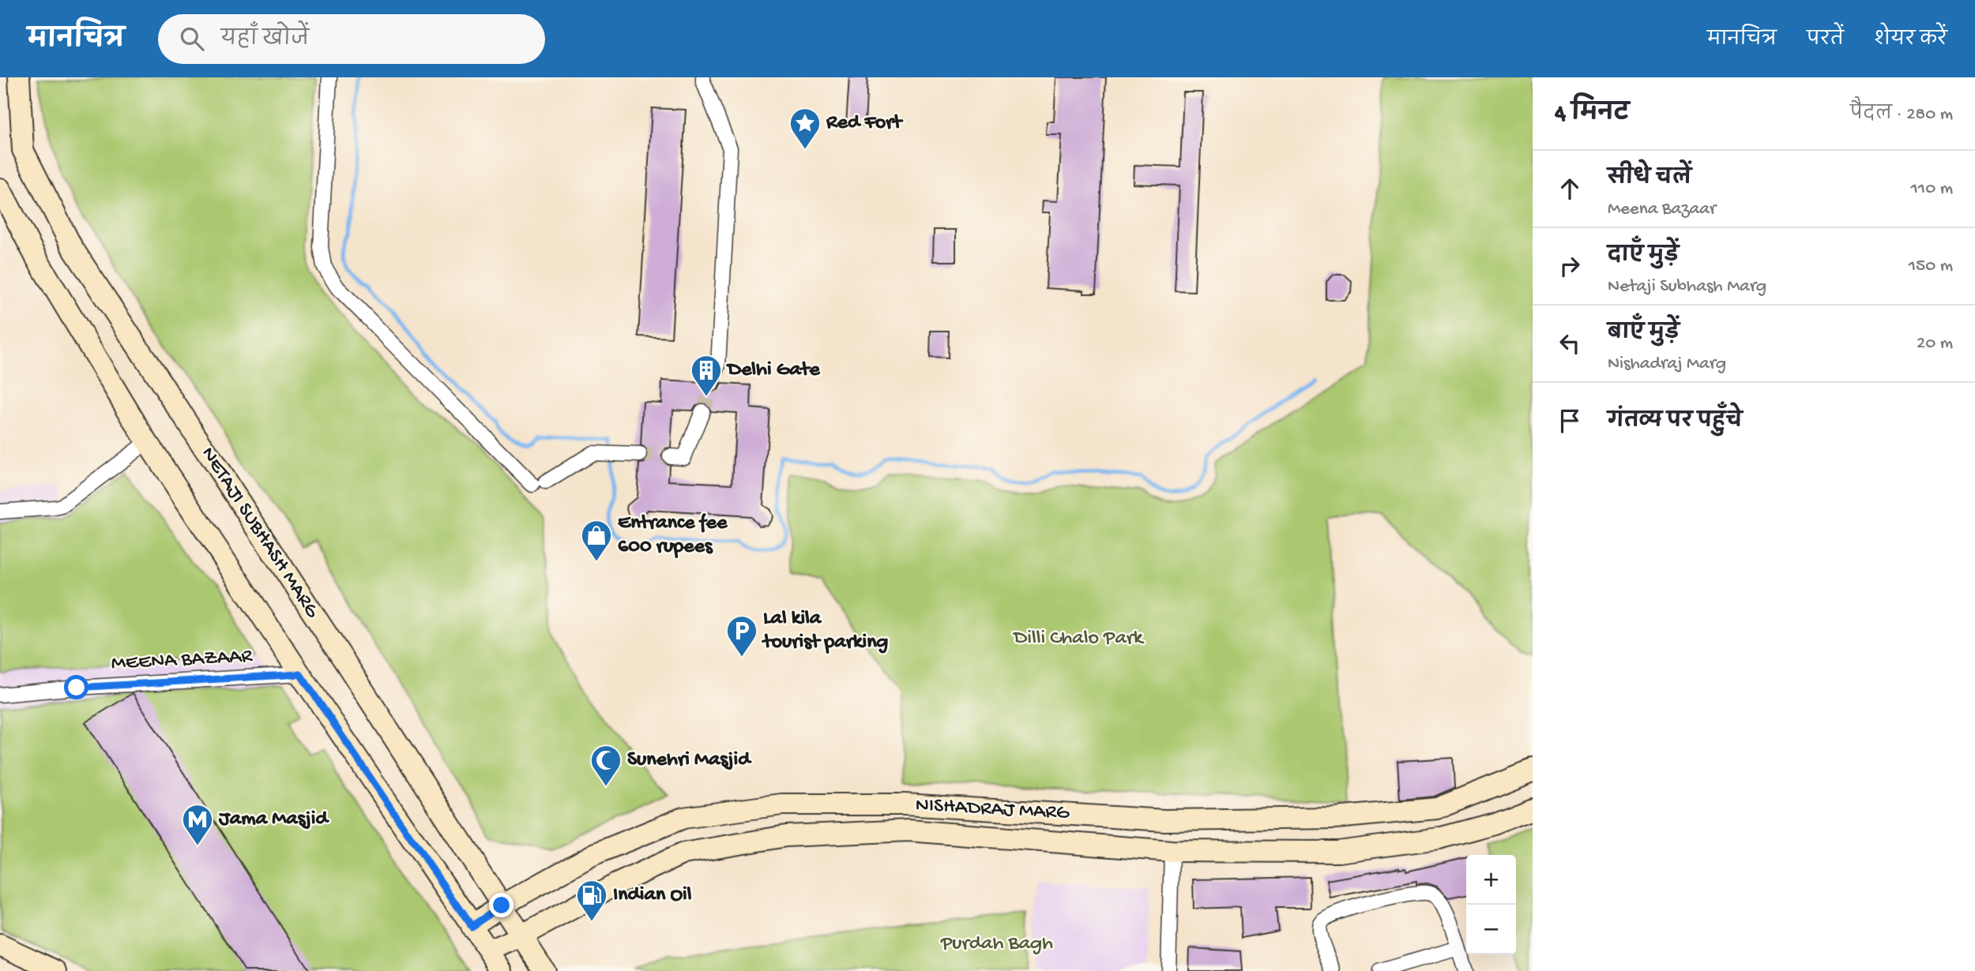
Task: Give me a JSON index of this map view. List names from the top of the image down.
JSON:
{
  "streets": {
    "main road": ["NETAJI SUBHASH MARG", "NISHADRAJ MARG"],
    "street": ["MEENA BAZAAR"]
  },
  "crossings": [
    ["NETAJI SUBHASH MARG", "MEENA BAZAAR"],
    ["NETAJI SUBHASH MARG", "NISHADRAJ MARG"]
  ],
  "parks": ["Dilli Chalo Park", "Purdah Bagh"],
  "places": {
    "place": ["Red Fort"],
    "building": ["Delhi Gate"],
    "shop": ["Entrance fee 600 rupees"],
    "parking": ["Lal kila tourist parking"],
    "mosque": ["Sunehri Masjid"],
    "metro station": ["Jama Masjid"],
    "fuel station": ["Indian Oil"]
  },
  "page": {
    "header": "मानचित्र",
    "search": "यहाँ खोजें",
    "nav": ["मानचित्र", "परतें", "शेयर करें"],
    "heading": ["4 मिनट", "पैदल · 280 m"],
    "list": [
      ["सीधे चलें", "Meena Bazaar", "110 m"],
      ["दाएँ मुड़ें", "Netaji Subhash Marg", "150 m"],
      ["बाएँ मुड़ें", "Nishadraj Marg", "20 m"],
      "गंतव्य पर पहुँचे"
    ],
    "map_buttons": ["+", "−"]
  }
}
